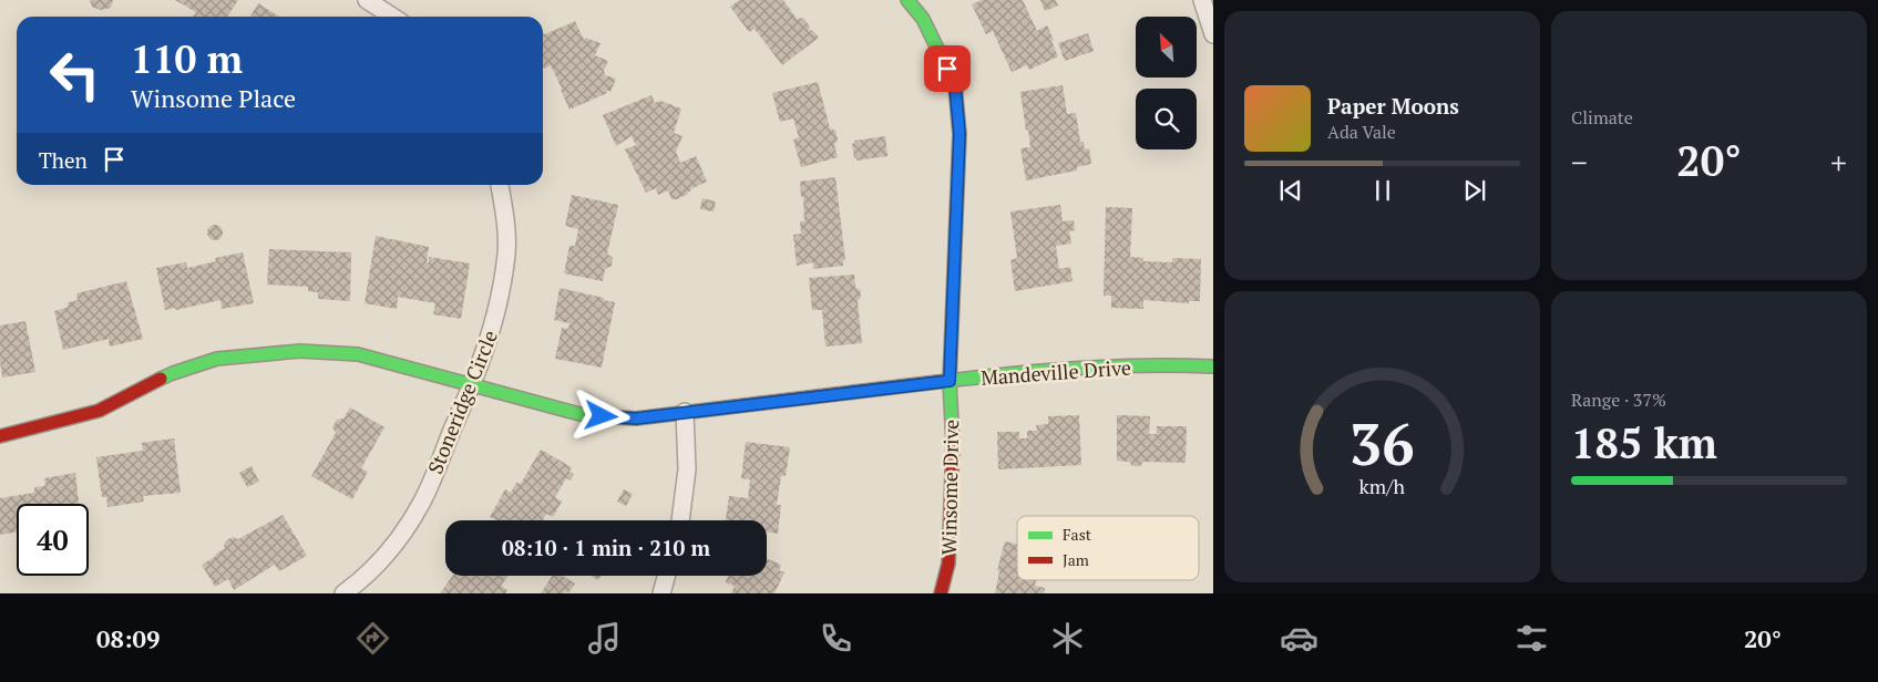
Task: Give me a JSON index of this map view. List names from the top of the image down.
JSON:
{
  "streets": {
    "street": ["Mandeville Drive", "Stoneridge Circle", "Winsome Drive"]
  },
  "crossings": [
    ["Mandeville Drive", "Stoneridge Circle"],
    ["Mandeville Drive", "Winsome Drive"]
  ],
  "legend": ["Fast", "Jam"],
  "north": "top left",
  "page": {
    "tile": [
      "Climate",
      ["Range · 37%", "185 km"]
    ],
    "turn": ["110 m", "Winsome Place"],
    "song": ["Paper Moons", "Ada Vale"],
    "then": "Then",
    "heat": ["−", "20°", "+"],
    "limit": "40",
    "trip": "08:10 · 1 min · 210 m",
    "tabs": ["08:09", "20°"],
    "gauge": ["36", "km/h"]
  }
}
